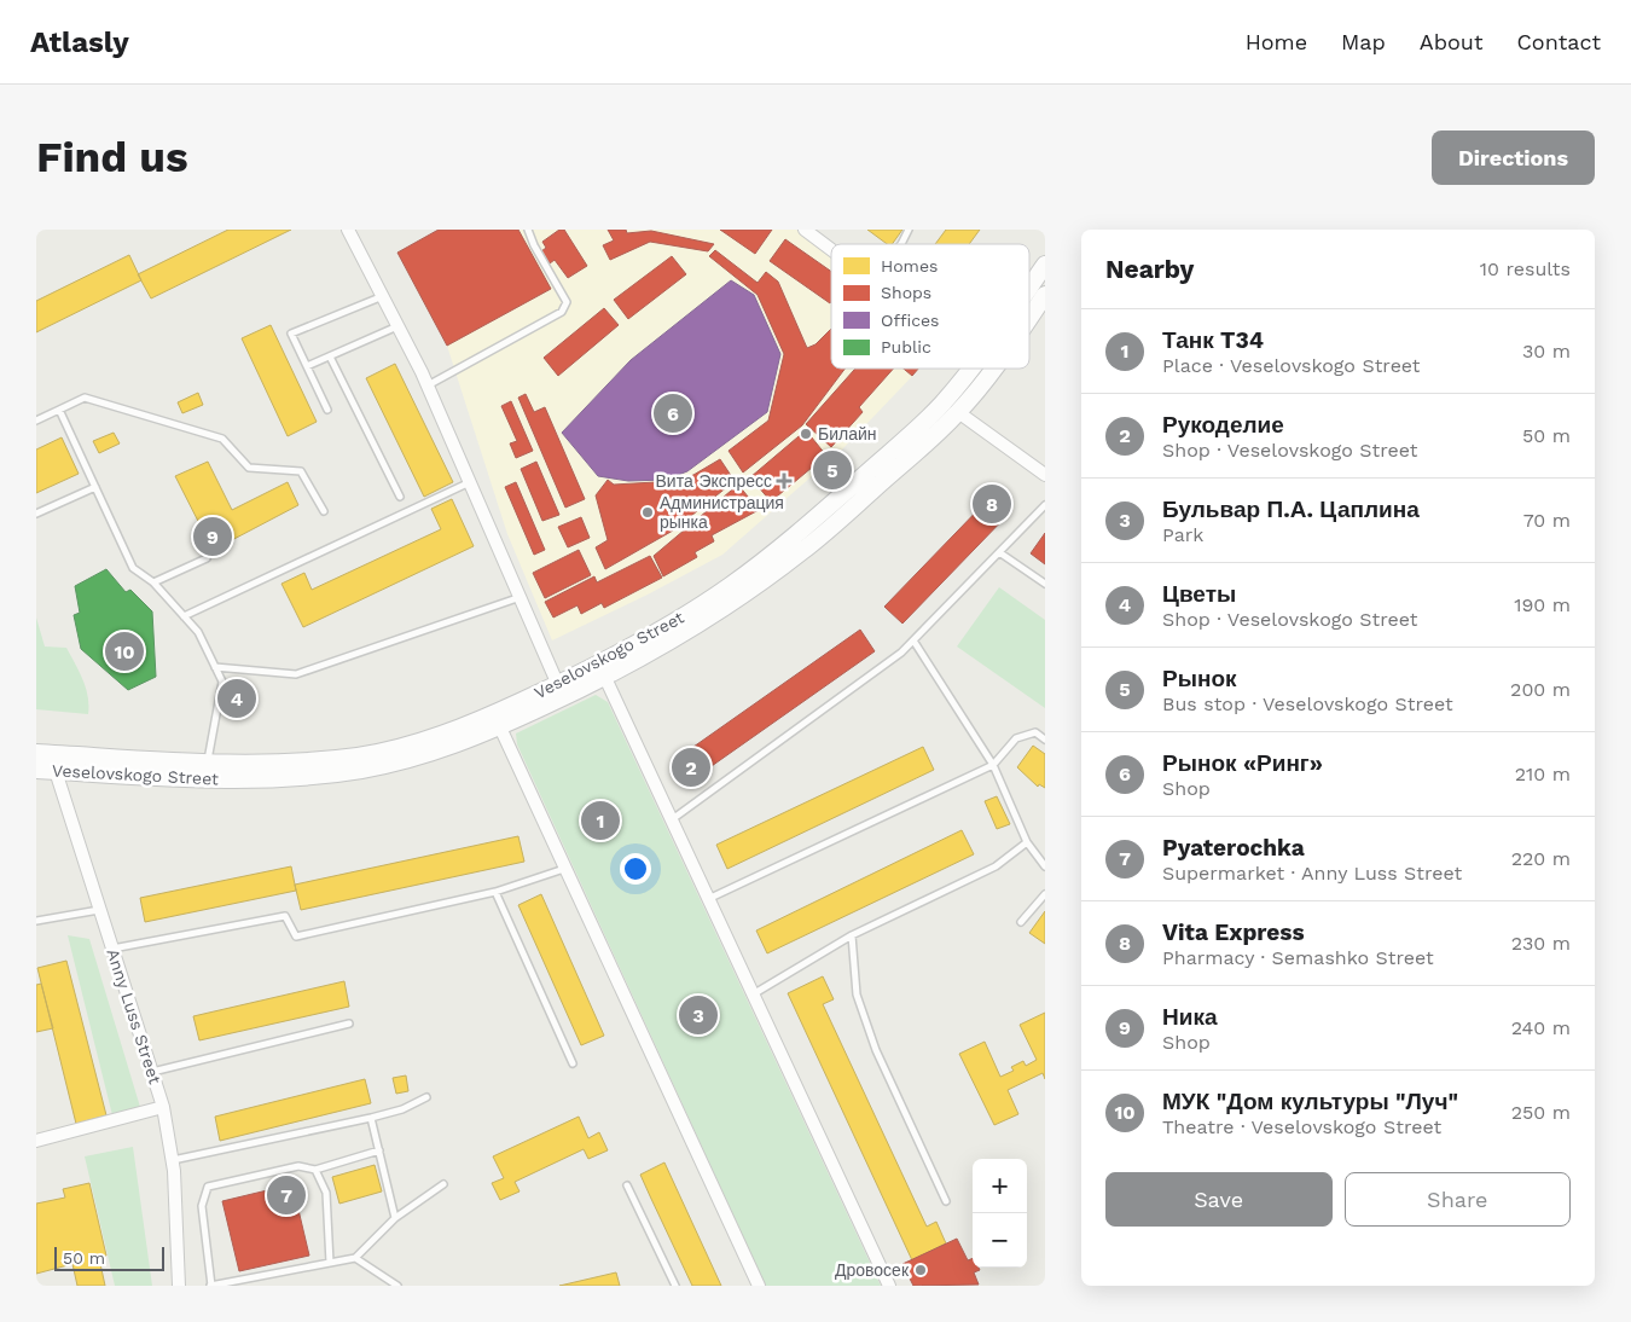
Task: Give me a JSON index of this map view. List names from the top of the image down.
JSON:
{
  "streets": {
    "main road": ["Veselovskogo Street"],
    "street": ["Anny Luss Street"]
  },
  "crossings": [
    ["Veselovskogo Street", "Anny Luss Street"]
  ],
  "places": {
    "other": ["Билайн", "Администрация рынка", "Дровосек"],
    "health": ["Вита Экспресс"]
  },
  "legend": [
    "Homes",
    "Shops",
    "Offices",
    "Public"
  ],
  "scale_bar": "50 m",
  "page": {
    "header": "Atlasly",
    "nav": [
      "Home",
      "Map",
      "About",
      "Contact"
    ],
    "buttons": [
      "Directions",
      ["Save", "Share"]
    ],
    "title": "Find us",
    "heading": ["Nearby", "10 results"],
    "list": [
      {
        "mark": "1",
        "name": "Танк T34",
        "note": "Place · Veselovskogo Street",
        "value": "30 m"
      },
      {
        "mark": "2",
        "name": "Рукоделие",
        "note": "Shop · Veselovskogo Street",
        "value": "50 m"
      },
      {
        "mark": "3",
        "name": "Бульвар П.А. Цаплина",
        "note": "Park",
        "value": "70 m"
      },
      {
        "mark": "4",
        "name": "Цветы",
        "note": "Shop · Veselovskogo Street",
        "value": "190 m"
      },
      {
        "mark": "5",
        "name": "Рынок",
        "note": "Bus stop · Veselovskogo Street",
        "value": "200 m"
      },
      {
        "mark": "6",
        "name": "Рынок «Ринг»",
        "note": "Shop",
        "value": "210 m"
      },
      {
        "mark": "7",
        "name": "Pyaterochka",
        "note": "Supermarket · Anny Luss Street",
        "value": "220 m"
      },
      {
        "mark": "8",
        "name": "Vita Express",
        "note": "Pharmacy · Semashko Street",
        "value": "230 m"
      },
      {
        "mark": "9",
        "name": "Ника",
        "note": "Shop",
        "value": "240 m"
      },
      {
        "mark": "10",
        "name": "МУК \"Дом культуры \"Луч\"",
        "note": "Theatre · Veselovskogo Street",
        "value": "250 m"
      }
    ],
    "pins": [
      "6",
      "5",
      "8",
      "9",
      "10",
      "4",
      "2",
      "1",
      "3",
      "7"
    ],
    "map_buttons": ["+", "−"],
    "scale": "50 m"
  }
}
